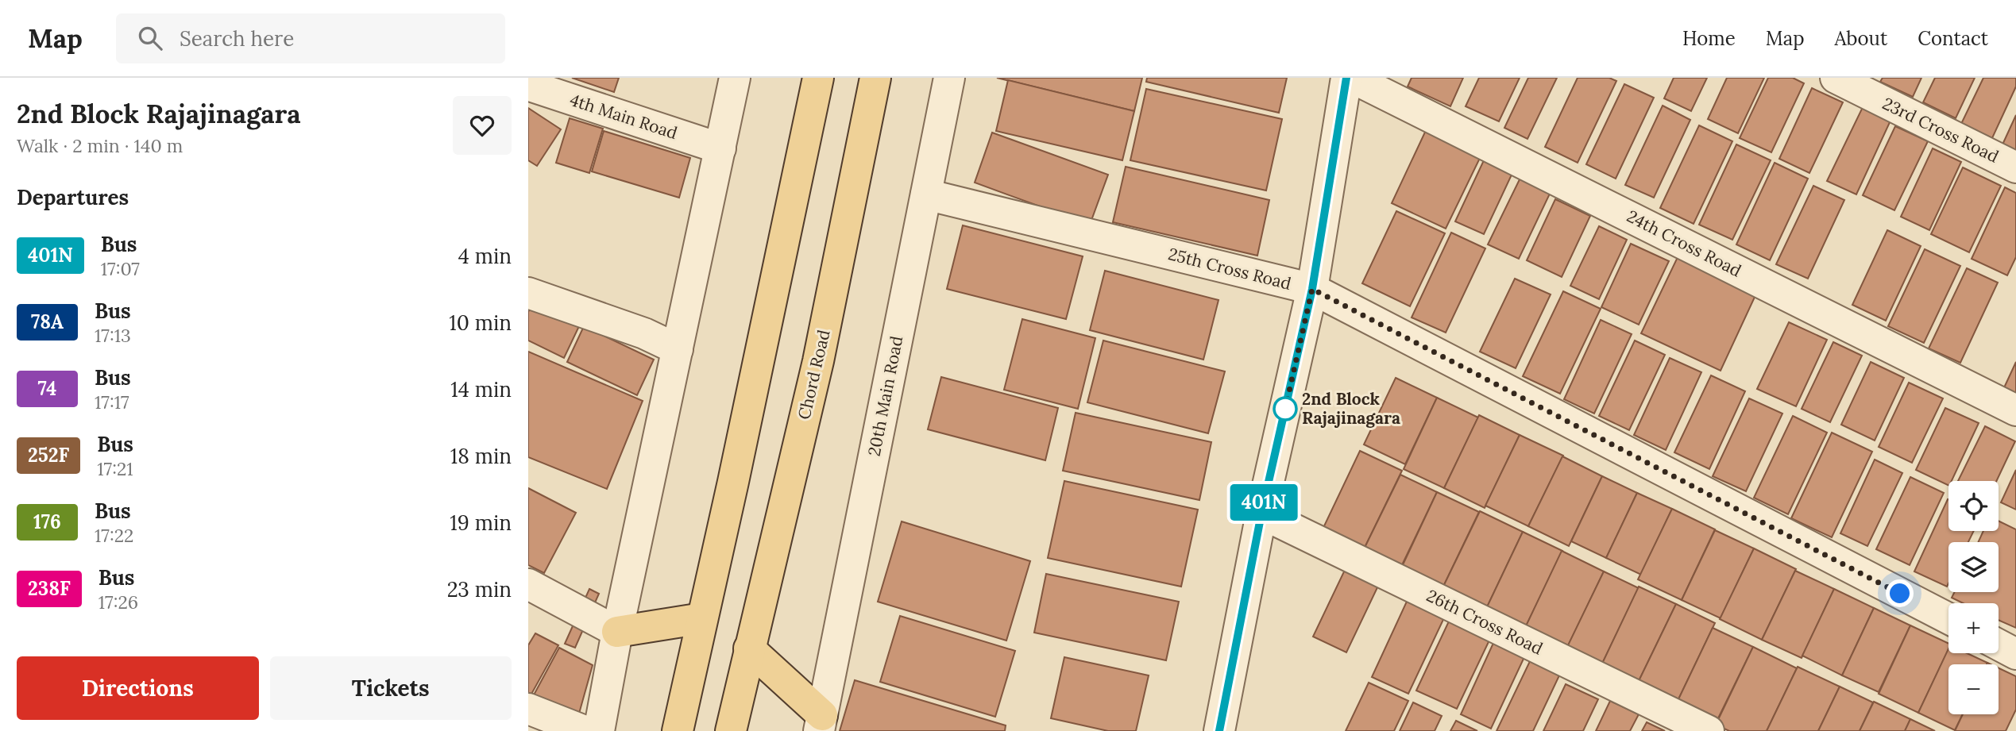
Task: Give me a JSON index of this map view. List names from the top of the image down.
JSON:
{
  "streets": {
    "main road": ["Chord Road"],
    "street": [
      "4th Main Road",
      "23rd Cross Road",
      "24th Cross Road",
      "25th Cross Road",
      "20th Main Road",
      "26th Cross Road"
    ]
  },
  "crossings": [
    ["25th Cross Road", "20th Main Road"]
  ],
  "places": ["2nd Block Rajajinagara"],
  "lines": ["bus line 401N"],
  "page": {
    "header": "Map",
    "search": "Search here",
    "nav": [
      "Home",
      "Map",
      "About",
      "Contact"
    ],
    "heading": [
      ["2nd Block Rajajinagara", "Walk · 2 min · 140 m"],
      "Departures"
    ],
    "on_map": "401N",
    "list": [
      {
        "mark": "401N",
        "name": "Bus",
        "note": "17:07",
        "value": "4 min"
      },
      {
        "mark": "78A",
        "name": "Bus",
        "note": "17:13",
        "value": "10 min"
      },
      {
        "mark": "74",
        "name": "Bus",
        "note": "17:17",
        "value": "14 min"
      },
      {
        "mark": "252F",
        "name": "Bus",
        "note": "17:21",
        "value": "18 min"
      },
      {
        "mark": "176",
        "name": "Bus",
        "note": "17:22",
        "value": "19 min"
      },
      {
        "mark": "238F",
        "name": "Bus",
        "note": "17:26",
        "value": "23 min"
      }
    ],
    "map_buttons": ["+", "−"],
    "buttons": ["Directions", "Tickets"]
  }
}
